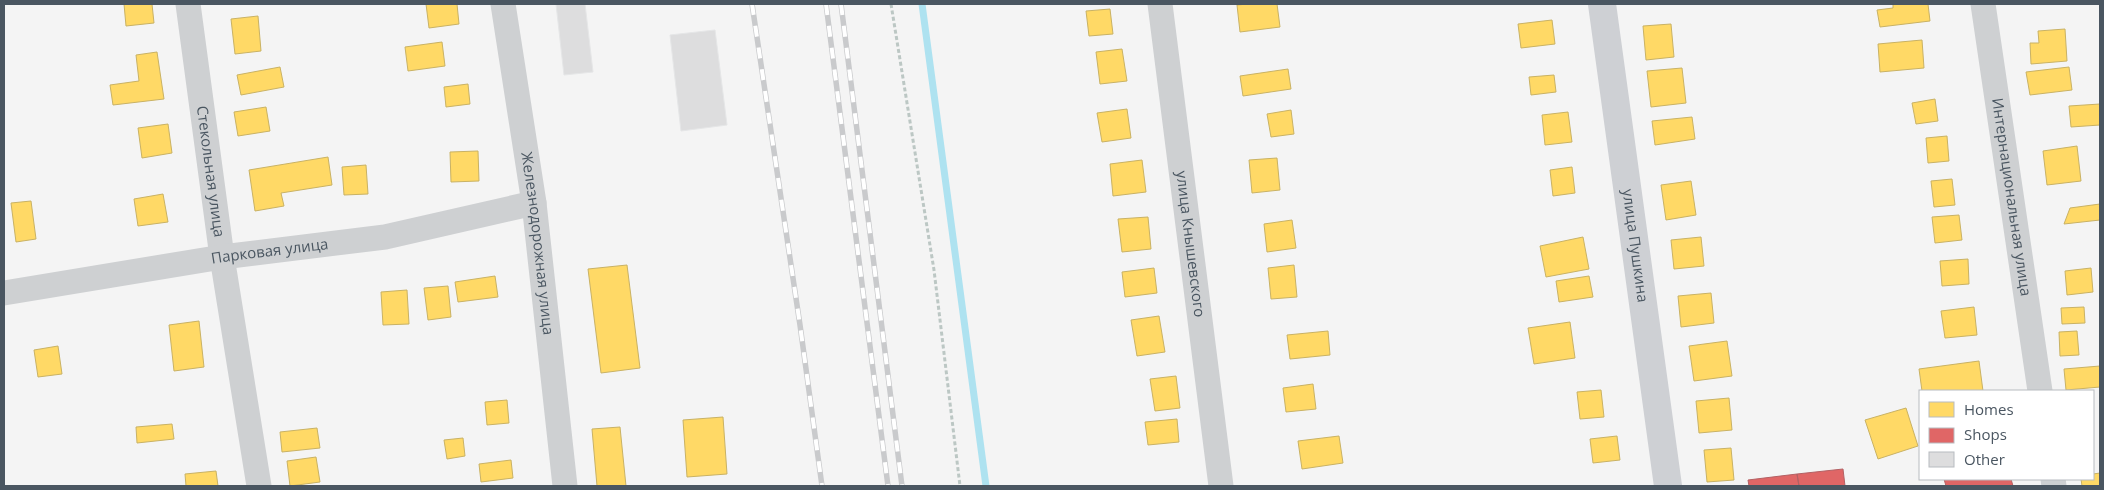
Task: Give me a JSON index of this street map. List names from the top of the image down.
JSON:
{
  "streets": {
    "main road": ["улица Пушкина"],
    "street": [
      "Стекольная улица",
      "Интернациональная улица",
      "Железнодорожная улица",
      "улица Кнышевского",
      "Парковая улица"
    ]
  },
  "crossings": [
    ["Стекольная улица", "Парковая улица"],
    ["Железнодорожная улица", "Парковая улица"]
  ],
  "legend": ["Homes", "Shops", "Other"]
}
